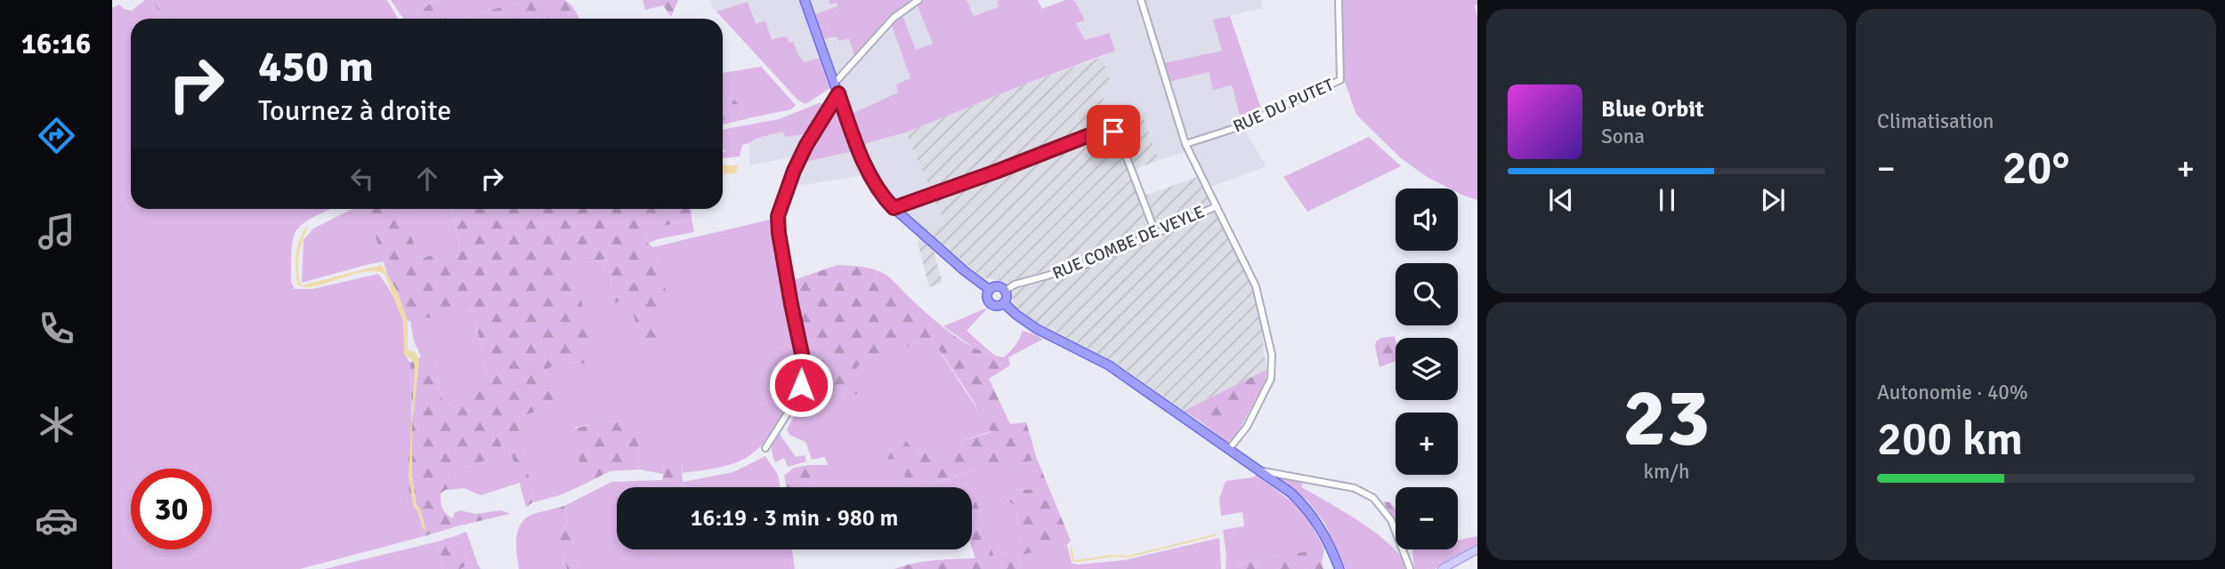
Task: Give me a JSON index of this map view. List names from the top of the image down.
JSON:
{
  "streets": {
    "street": ["RUE DU PUTET", "RUE COMBE DE VEYLE"]
  },
  "page": {
    "tabs": "16:16",
    "tile": [
      "Climatisation",
      ["23", "km/h"],
      ["Autonomie · 40%", "200 km"]
    ],
    "turn": ["450 m", "Tournez à droite"],
    "song": ["Blue Orbit", "Sona"],
    "heat": ["−", "20°", "+"],
    "map_buttons": ["+", "−"],
    "limit": "30",
    "trip": "16:19 · 3 min · 980 m"
  }
}
